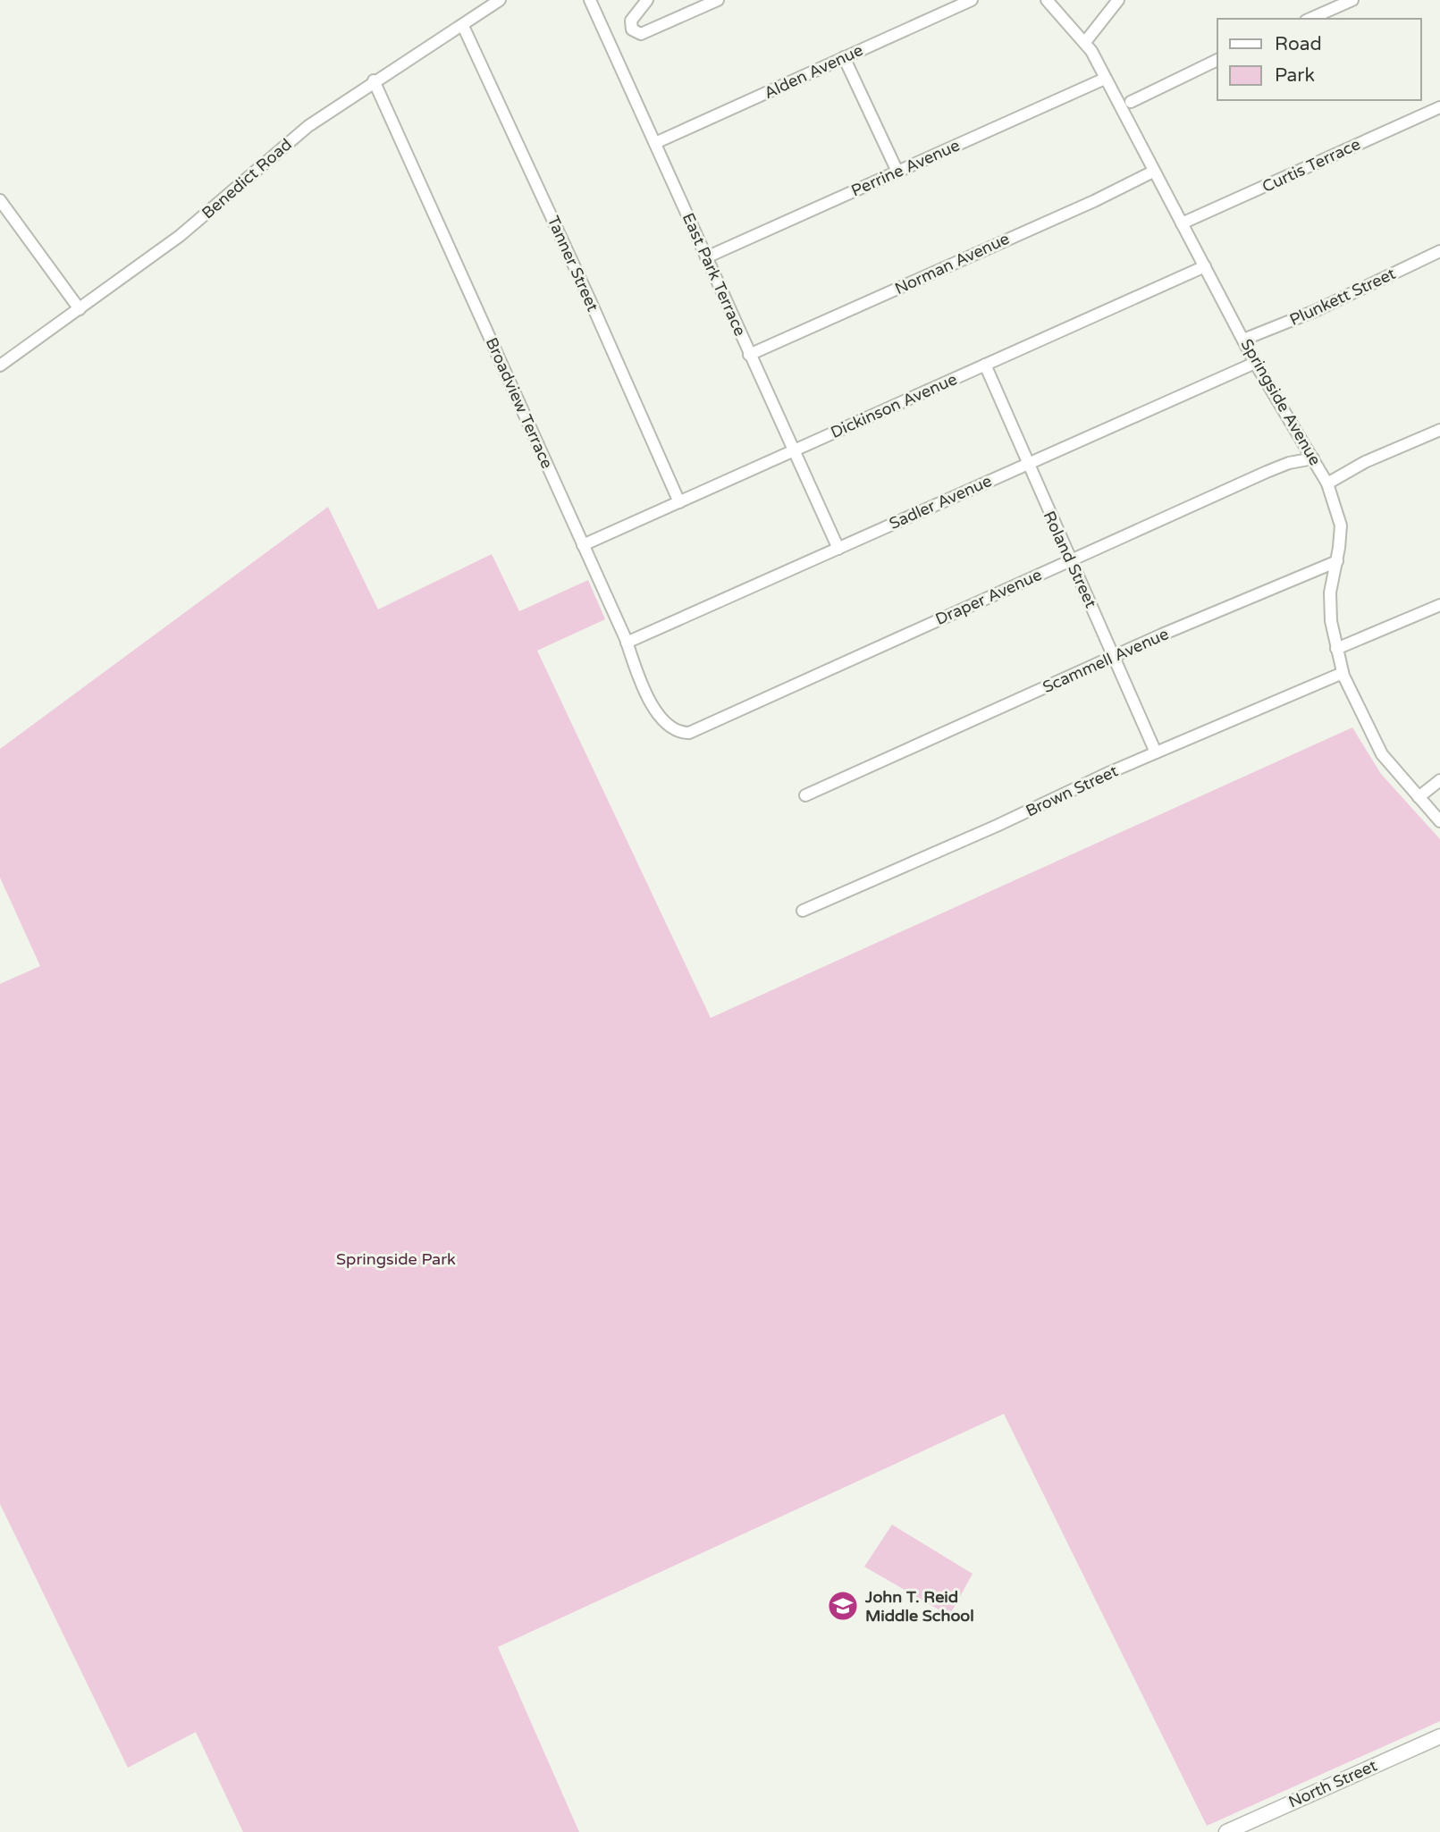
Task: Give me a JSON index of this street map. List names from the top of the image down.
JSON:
{
  "streets": {
    "main road": ["North Street"],
    "street": [
      "Alden Avenue",
      "Curtis Terrace",
      "Perrine Avenue",
      "Benedict Road",
      "Tanner Street",
      "Norman Avenue",
      "East Park Terrace",
      "Plunkett Street",
      "Springside Avenue",
      "Broadview Terrace",
      "Dickinson Avenue",
      "Sadler Avenue",
      "Roland Street",
      "Draper Avenue",
      "Scammell Avenue",
      "Brown Street"
    ]
  },
  "crossings": [
    ["Alden Avenue", "East Park Terrace"],
    ["Curtis Terrace", "Springside Avenue"],
    ["Perrine Avenue", "East Park Terrace"],
    ["Perrine Avenue", "Springside Avenue"],
    ["Benedict Road", "Tanner Street"],
    ["Benedict Road", "Broadview Terrace"],
    ["Tanner Street", "Dickinson Avenue"],
    ["Norman Avenue", "East Park Terrace"],
    ["Norman Avenue", "Springside Avenue"],
    ["East Park Terrace", "Dickinson Avenue"],
    ["East Park Terrace", "Sadler Avenue"],
    ["Plunkett Street", "Springside Avenue"],
    ["Springside Avenue", "Dickinson Avenue"],
    ["Springside Avenue", "Sadler Avenue"],
    ["Springside Avenue", "Draper Avenue"],
    ["Springside Avenue", "Scammell Avenue"],
    ["Springside Avenue", "Brown Street"],
    ["Broadview Terrace", "Dickinson Avenue"],
    ["Broadview Terrace", "Sadler Avenue"],
    ["Broadview Terrace", "Draper Avenue"],
    ["Dickinson Avenue", "Roland Street"],
    ["Sadler Avenue", "Roland Street"],
    ["Roland Street", "Draper Avenue"],
    ["Roland Street", "Scammell Avenue"],
    ["Roland Street", "Brown Street"]
  ],
  "parks": ["Springside Park"],
  "places": {
    "school or university": ["John T. Reid Middle School"]
  },
  "legend": ["Road", "Park"]
}
